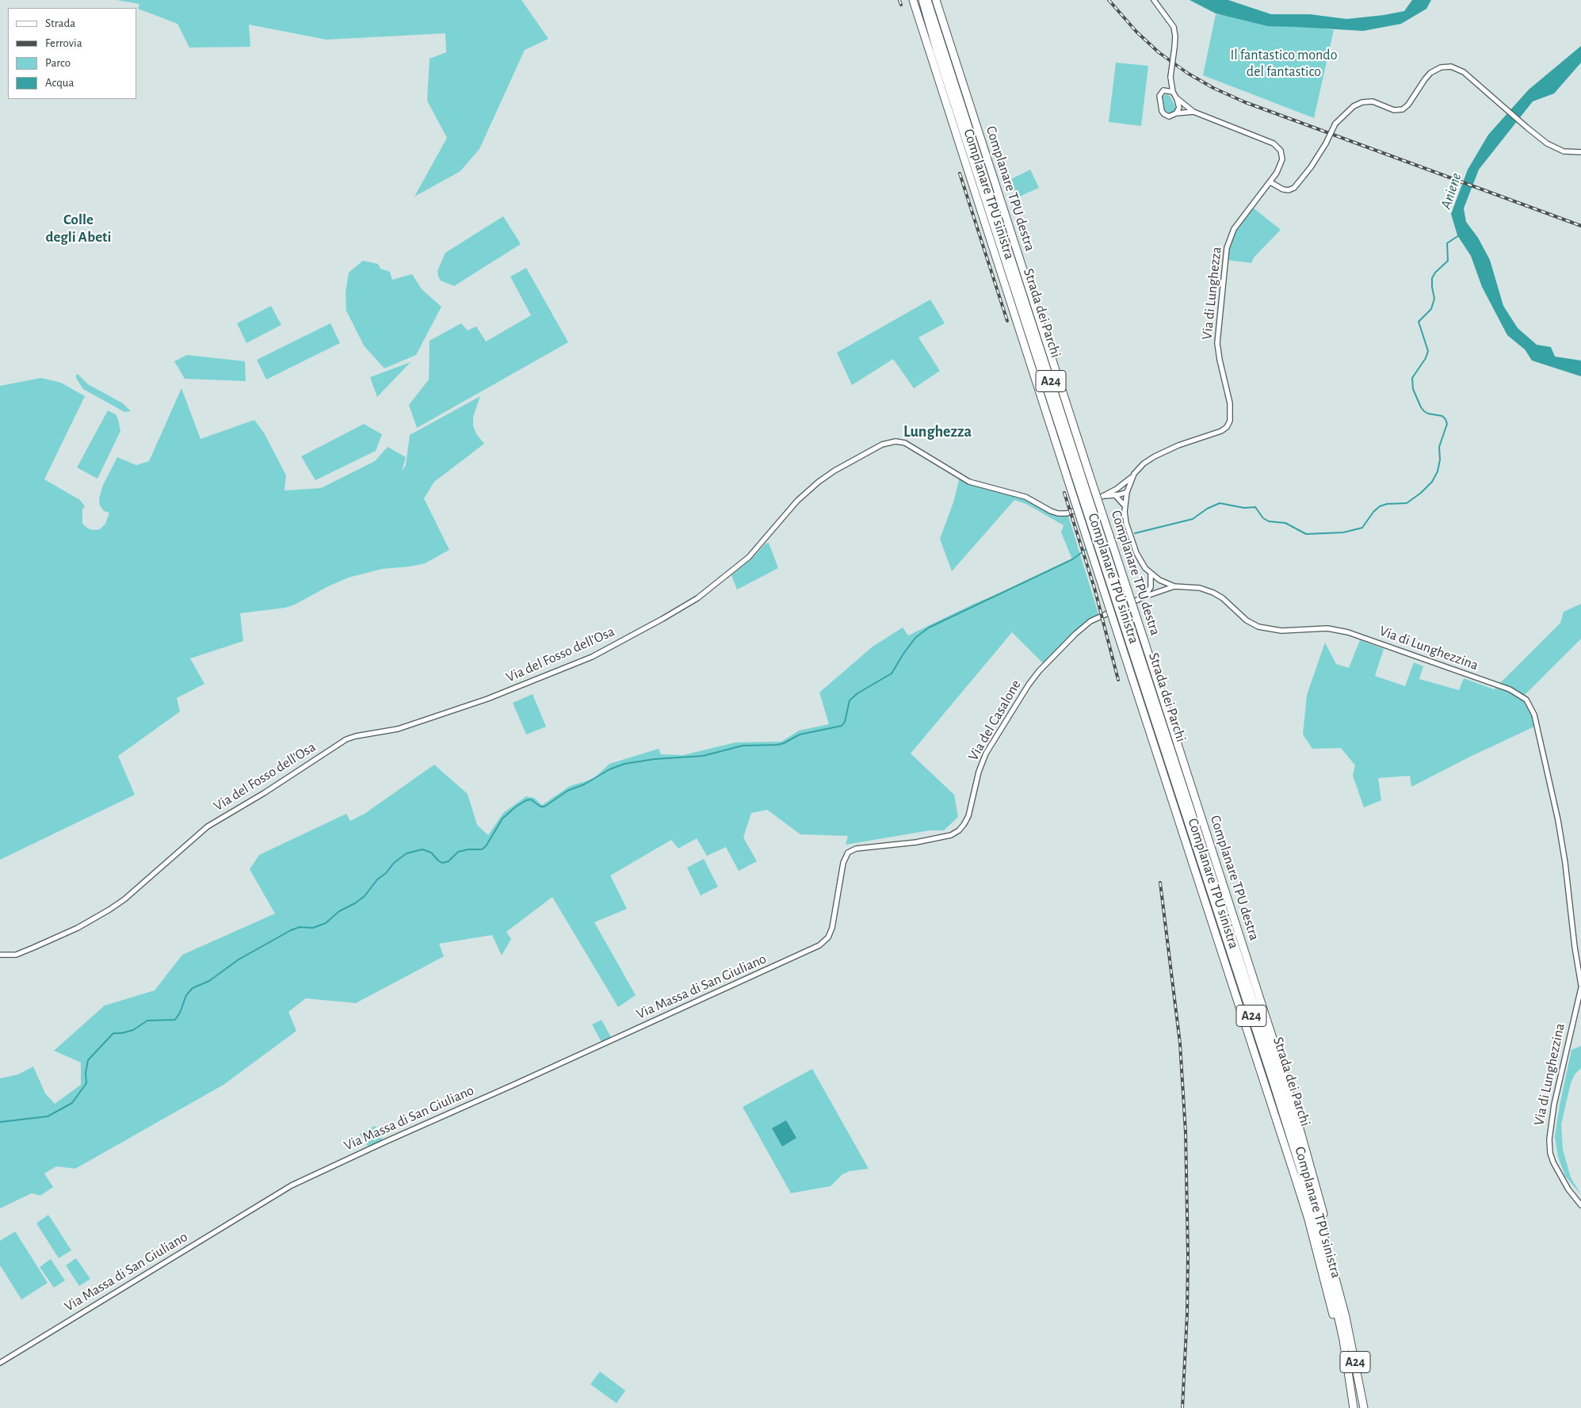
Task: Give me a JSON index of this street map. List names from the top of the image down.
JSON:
{
  "streets": {
    "highway": [
      "Complanare TPU destra",
      "Complanare TPU sinistra",
      "Strada dei Parchi",
      "A24"
    ],
    "street": [
      "Via di Lunghezza",
      "Via di Lunghezzina",
      "Via del Fosso dell'Osa",
      "Via del Casalone",
      "Via Massa di San Giuliano"
    ]
  },
  "crossings": [
    ["Complanare TPU destra", "Strada dei Parchi"],
    ["Complanare TPU sinistra", "Strada dei Parchi"],
    ["Via di Lunghezza", "Via di Lunghezzina"],
    ["Via di Lunghezza", "Via del Fosso dell'Osa"],
    ["Via di Lunghezzina", "Via del Fosso dell'Osa"],
    ["Via di Lunghezzina", "Via del Casalone"],
    ["Via del Casalone", "Via Massa di San Giuliano"]
  ],
  "districts": ["Colle degli Abeti", "Lunghezza"],
  "water": ["Aniene"],
  "parks": ["Il fantastico mondo del fantastico"],
  "legend": [
    "Strada",
    "Ferrovia",
    "Parco",
    "Acqua"
  ]
}
